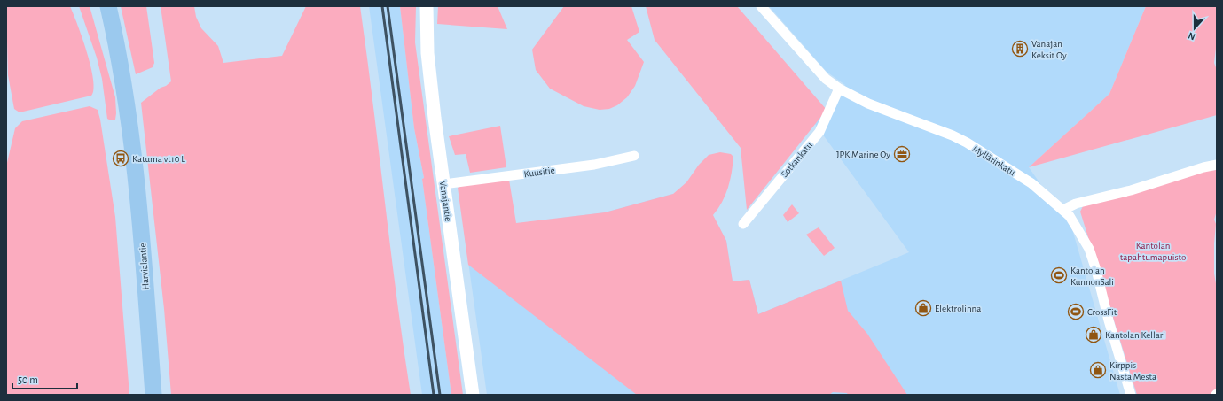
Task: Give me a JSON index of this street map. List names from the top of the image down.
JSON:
{
  "streets": {
    "highway": ["Harvialantie"],
    "street": [
      "Sotkankatu",
      "Myllärinkatu",
      "Kuusitie",
      "Vanajantie"
    ]
  },
  "crossings": [
    ["Sotkankatu", "Myllärinkatu"],
    ["Kuusitie", "Vanajantie"]
  ],
  "parks": ["Kantolan tapahtumapuisto"],
  "places": {
    "building": ["Vanajan Keksit Oy"],
    "office": ["JPK Marine Oy"],
    "bus stop": ["Katuma vt10 L"],
    "sports": ["Kantolan KunnonSali", "CrossFit"],
    "shop": ["Elektrolinna", "Kantolan Kellari", "Kirppis Nasta Mesta"]
  },
  "scale_bar": "50 m",
  "north": "bottom"
}
